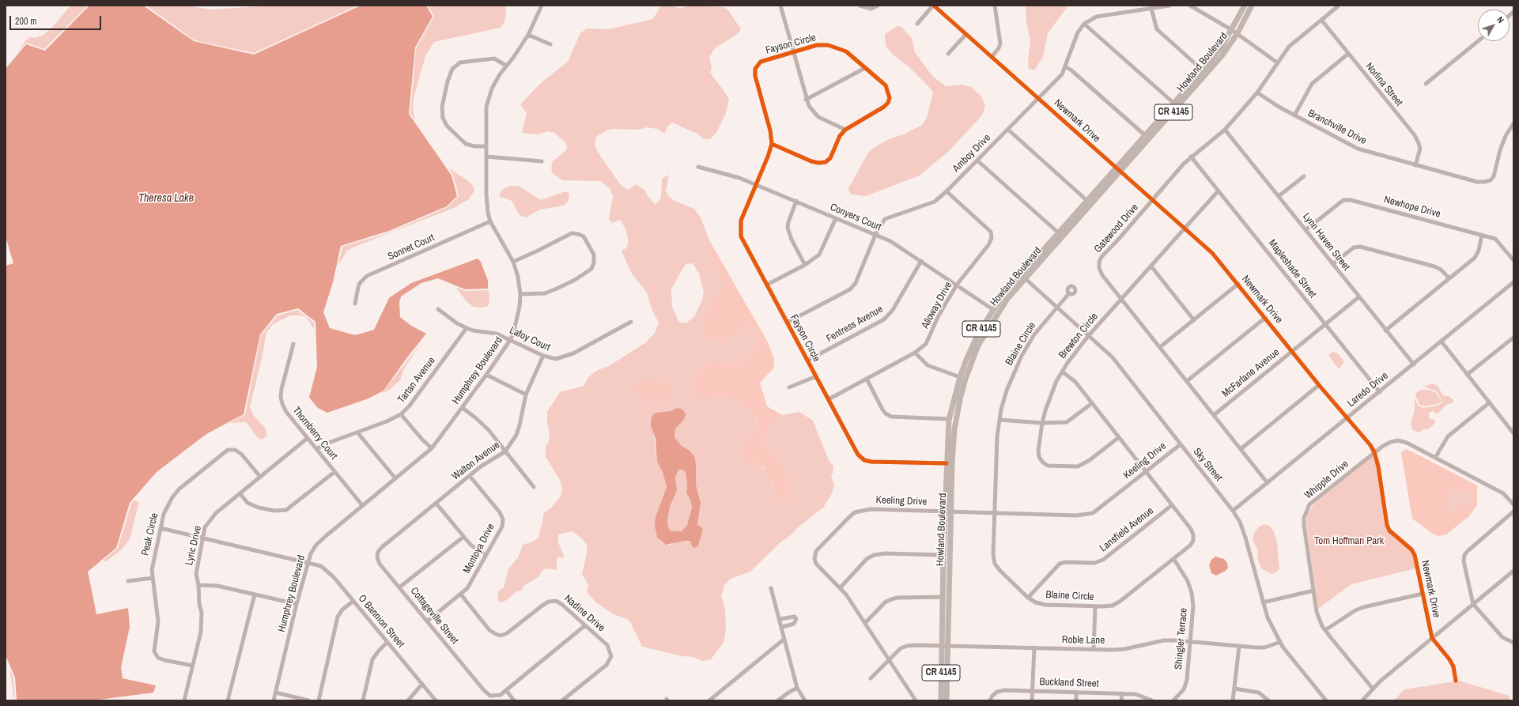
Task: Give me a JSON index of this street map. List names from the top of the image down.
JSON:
{
  "streets": {
    "main road": ["Howland Boulevard", "CR 4145"],
    "street": [
      "Fayson Circle",
      "Norlina Street",
      "Newmark Drive",
      "Branchville Drive",
      "Amboy Drive",
      "Newhope Drive",
      "Conyers Court",
      "Gatewood Drive",
      "Lynn Haven Street",
      "Sonnet Court",
      "Mapleshade Street",
      "Alloway Drive",
      "Fentress Avenue",
      "Brewton Circle",
      "Lafoy Court",
      "Blaine Circle",
      "Humphrey Boulevard",
      "McFarlane Avenue",
      "Tartan Avenue",
      "Laredo Drive",
      "Thornberry Court",
      "Walton Avenue",
      "Keeling Drive",
      "Sky Street",
      "Whipple Drive",
      "Lansfield Avenue",
      "Peak Circle",
      "Lyric Drive",
      "Montoya Drive",
      "Nadine Drive",
      "Cottageville Street",
      "O Bannion Street",
      "Shingler Terrace",
      "Roble Lane",
      "Buckland Street"
    ]
  },
  "crossings": [
    ["Fayson Circle", "Howland Boulevard"],
    ["Fayson Circle", "Amboy Drive"],
    ["Fayson Circle", "Conyers Court"],
    ["Fayson Circle", "Alloway Drive"],
    ["Fayson Circle", "Fentress Avenue"],
    ["Howland Boulevard", "Newmark Drive"],
    ["Howland Boulevard", "Conyers Court"],
    ["Howland Boulevard", "Keeling Drive"],
    ["Howland Boulevard", "Sky Street"],
    ["Howland Boulevard", "Roble Lane"],
    ["Norlina Street", "Branchville Drive"],
    ["Norlina Street", "Gatewood Drive"],
    ["Newmark Drive", "Amboy Drive"],
    ["Newmark Drive", "Gatewood Drive"],
    ["Newmark Drive", "Brewton Circle"],
    ["Newmark Drive", "McFarlane Avenue"],
    ["Newmark Drive", "Laredo Drive"],
    ["Newmark Drive", "Whipple Drive"],
    ["Branchville Drive", "Gatewood Drive"],
    ["Amboy Drive", "Conyers Court"],
    ["Amboy Drive", "Alloway Drive"],
    ["Newhope Drive", "Lynn Haven Street"],
    ["Conyers Court", "Alloway Drive"],
    ["Conyers Court", "Fentress Avenue"],
    ["Gatewood Drive", "Lynn Haven Street"],
    ["Gatewood Drive", "Mapleshade Street"],
    ["Gatewood Drive", "Brewton Circle"],
    ["Gatewood Drive", "McFarlane Avenue"],
    ["Gatewood Drive", "Laredo Drive"],
    ["Lynn Haven Street", "McFarlane Avenue"],
    ["Lynn Haven Street", "Laredo Drive"],
    ["Sonnet Court", "Humphrey Boulevard"],
    ["Mapleshade Street", "Brewton Circle"],
    ["Mapleshade Street", "McFarlane Avenue"],
    ["Mapleshade Street", "Laredo Drive"],
    ["Brewton Circle", "Blaine Circle"],
    ["Brewton Circle", "Sky Street"],
    ["Lafoy Court", "Humphrey Boulevard"],
    ["Lafoy Court", "Tartan Avenue"],
    ["Lafoy Court", "Walton Avenue"],
    ["Blaine Circle", "Keeling Drive"],
    ["Blaine Circle", "Sky Street"],
    ["Blaine Circle", "Lansfield Avenue"],
    ["Blaine Circle", "Shingler Terrace"],
    ["Humphrey Boulevard", "Thornberry Court"],
    ["Humphrey Boulevard", "O Bannion Street"],
    ["Tartan Avenue", "Thornberry Court"],
    ["Laredo Drive", "Sky Street"],
    ["Thornberry Court", "Lyric Drive"],
    ["Walton Avenue", "Montoya Drive"],
    ["Walton Avenue", "Cottageville Street"],
    ["Keeling Drive", "Sky Street"],
    ["Keeling Drive", "Roble Lane"],
    ["Sky Street", "Roble Lane"],
    ["Peak Circle", "Lyric Drive"],
    ["Peak Circle", "O Bannion Street"],
    ["Lyric Drive", "O Bannion Street"],
    ["Montoya Drive", "Nadine Drive"],
    ["Montoya Drive", "Cottageville Street"],
    ["Shingler Terrace", "Roble Lane"]
  ],
  "water": ["Theresa Lake"],
  "parks": ["Tom Hoffman Park"],
  "scale_bar": "200 m",
  "north": "top right"
}
